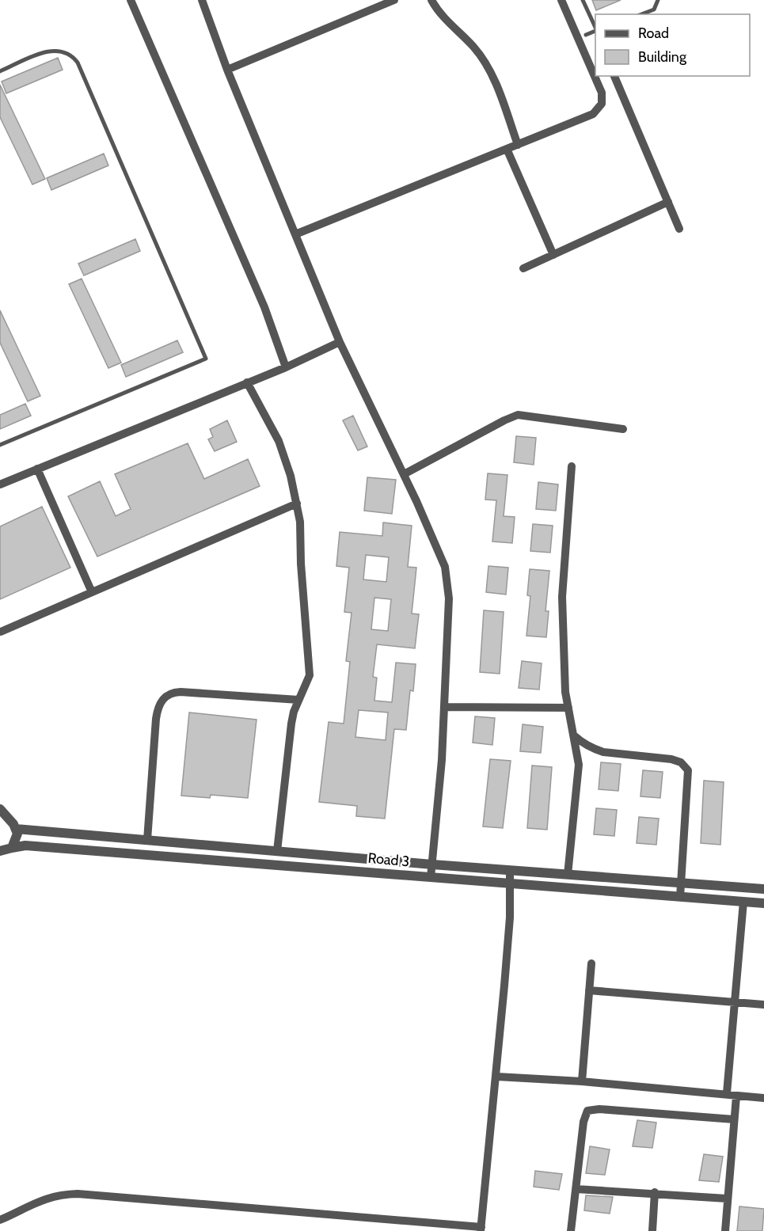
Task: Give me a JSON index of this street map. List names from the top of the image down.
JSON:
{
  "streets": {
    "street": ["Road 3"]
  },
  "legend": ["Road", "Building"]
}
